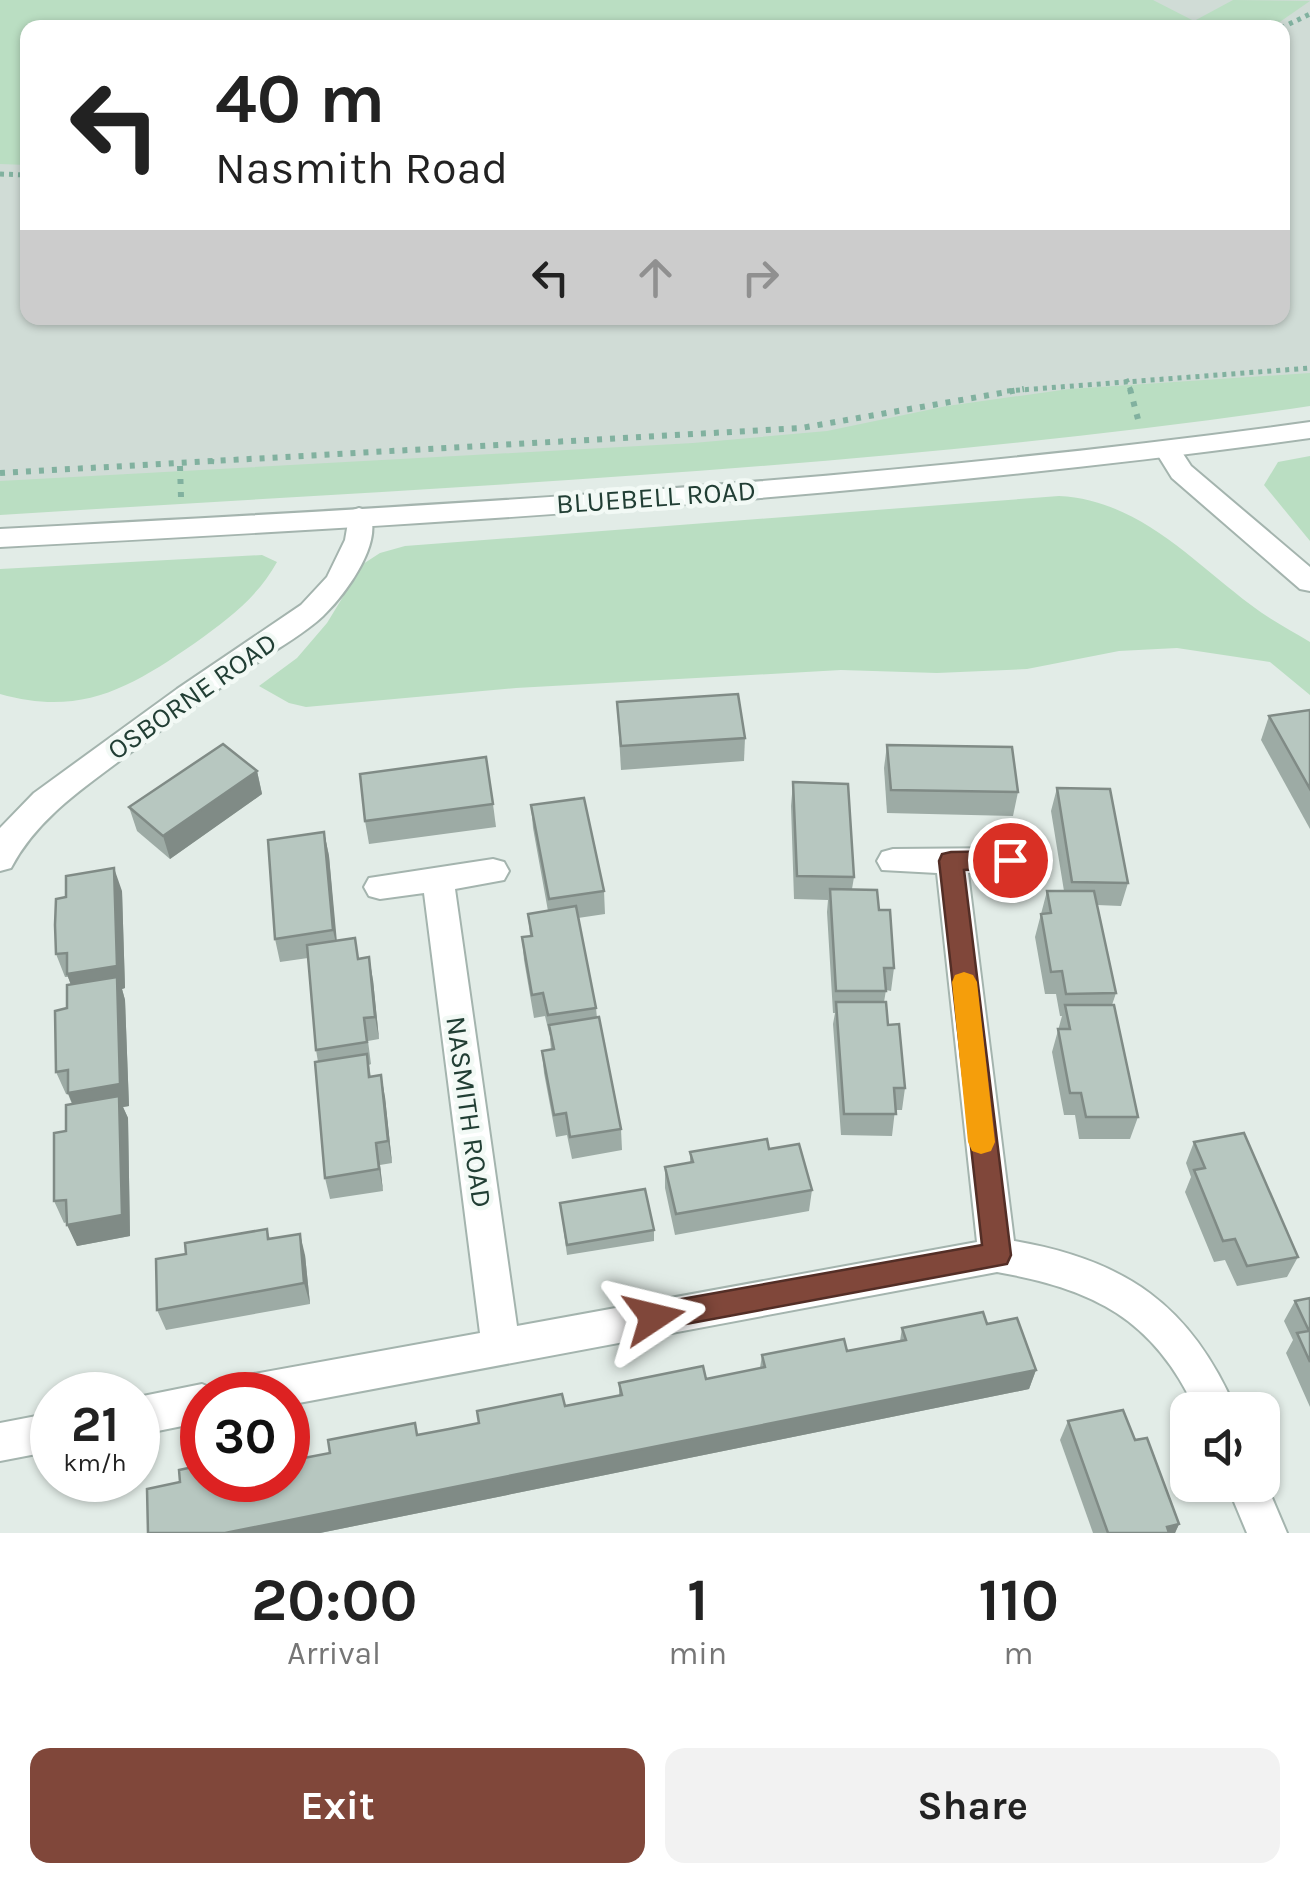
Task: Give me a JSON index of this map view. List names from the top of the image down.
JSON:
{
  "streets": {
    "street": ["BLUEBELL ROAD", "OSBORNE ROAD", "NASMITH ROAD"]
  },
  "crossings": [
    ["BLUEBELL ROAD", "OSBORNE ROAD"]
  ],
  "page": {
    "turn": ["40 m", "Nasmith Road"],
    "speed": "21 km/h",
    "limit": "30",
    "eta": [
      "20:00",
      "Arrival",
      "1",
      "min",
      "110",
      "m"
    ],
    "buttons": ["Exit", "Share"]
  }
}
